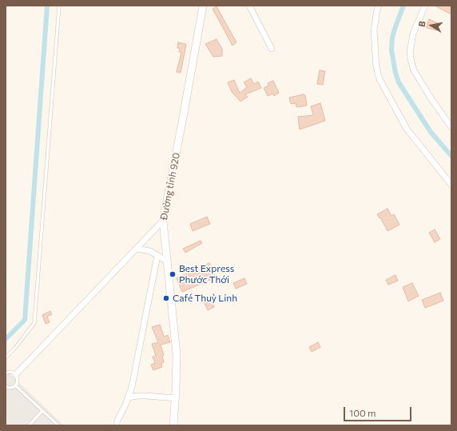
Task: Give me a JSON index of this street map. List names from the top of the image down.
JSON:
{
  "streets": {
    "main road": ["Đường tỉnh 920"]
  },
  "places": ["Best Express Phước Thới", "Café Thuỳ Linh"],
  "scale_bar": "100 m",
  "north": "left"
}
